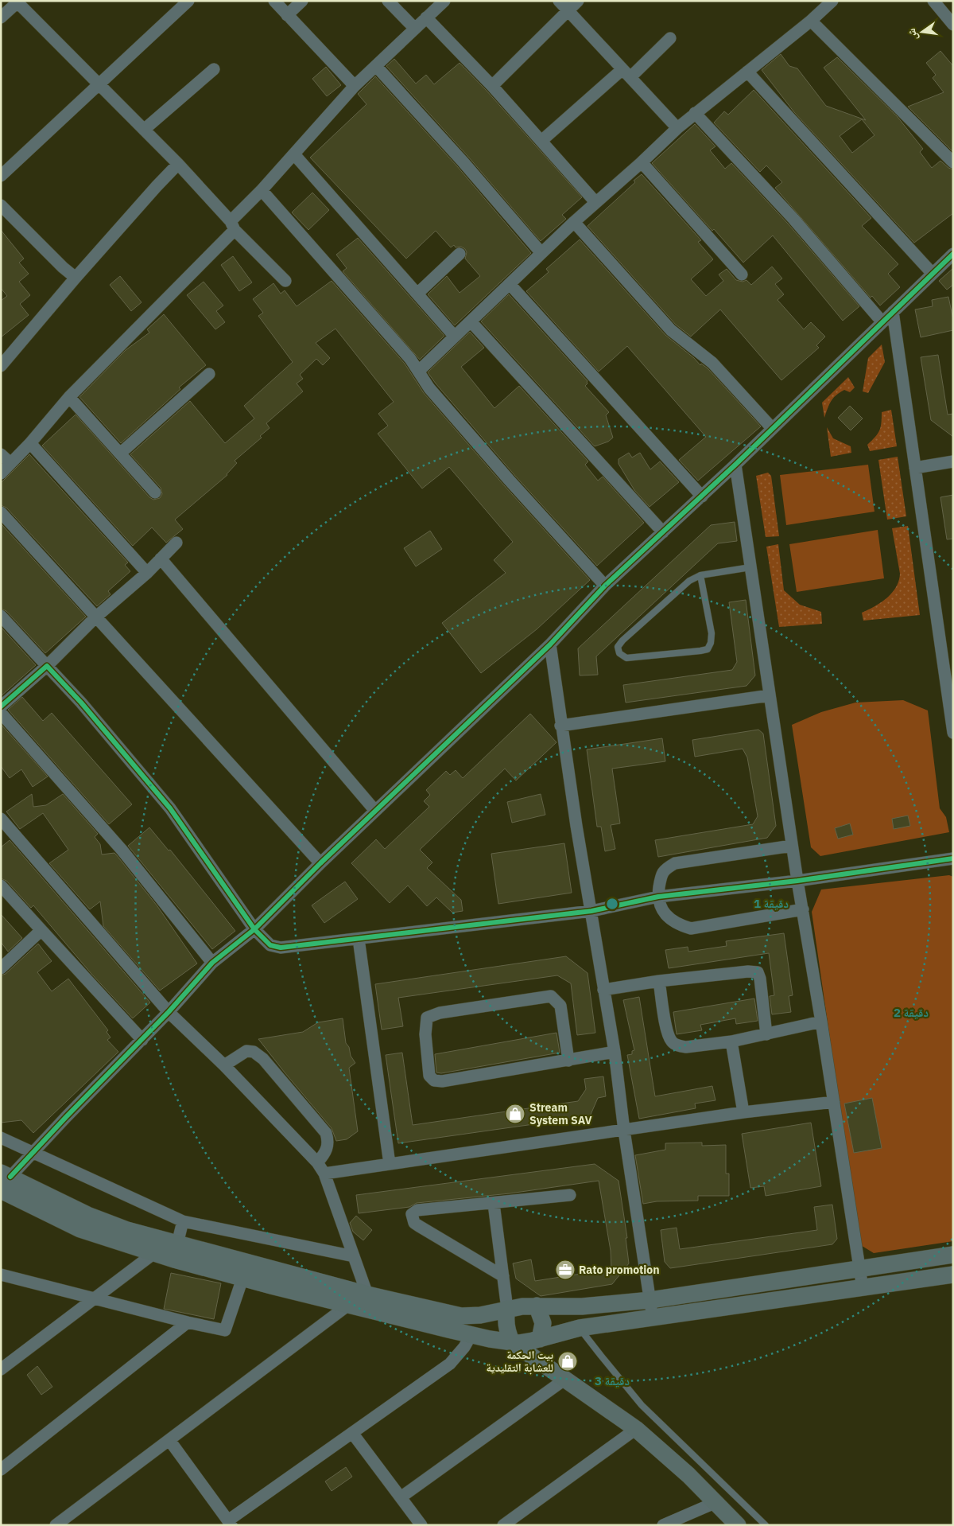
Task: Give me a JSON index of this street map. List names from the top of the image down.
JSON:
{
  "places": {
    "shop": ["Stream System SAV", "بيت الحكمة للعشابة التقليدية"],
    "office": ["Rato promotion"]
  },
  "north": "left",
  "rings": ["1 دقيقة", "2 دقيقة", "3 دقيقة"]
}
